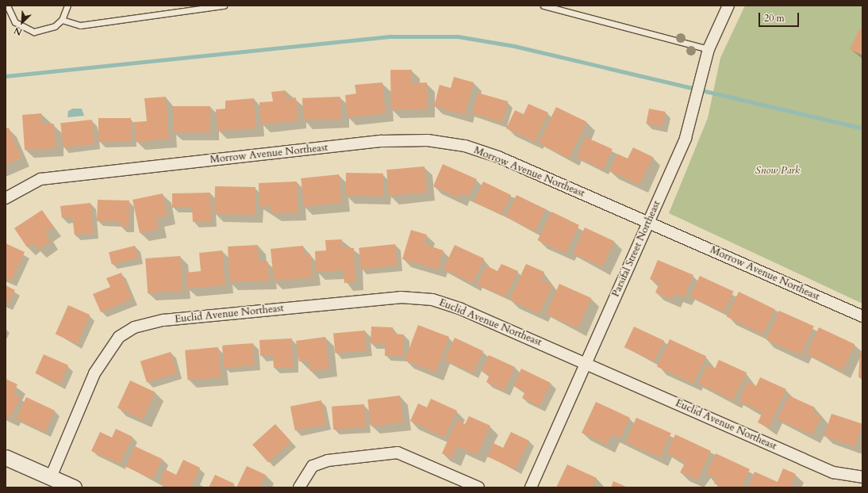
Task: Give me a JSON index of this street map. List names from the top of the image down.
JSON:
{
  "streets": {
    "street": ["Morrow Avenue Northeast", "Parsifal Street Northeast", "Euclid Avenue Northeast"]
  },
  "crossings": [
    ["Morrow Avenue Northeast", "Parsifal Street Northeast"],
    ["Parsifal Street Northeast", "Euclid Avenue Northeast"]
  ],
  "parks": ["Snow Park"],
  "scale_bar": "20 m",
  "north": "bottom left"
}
